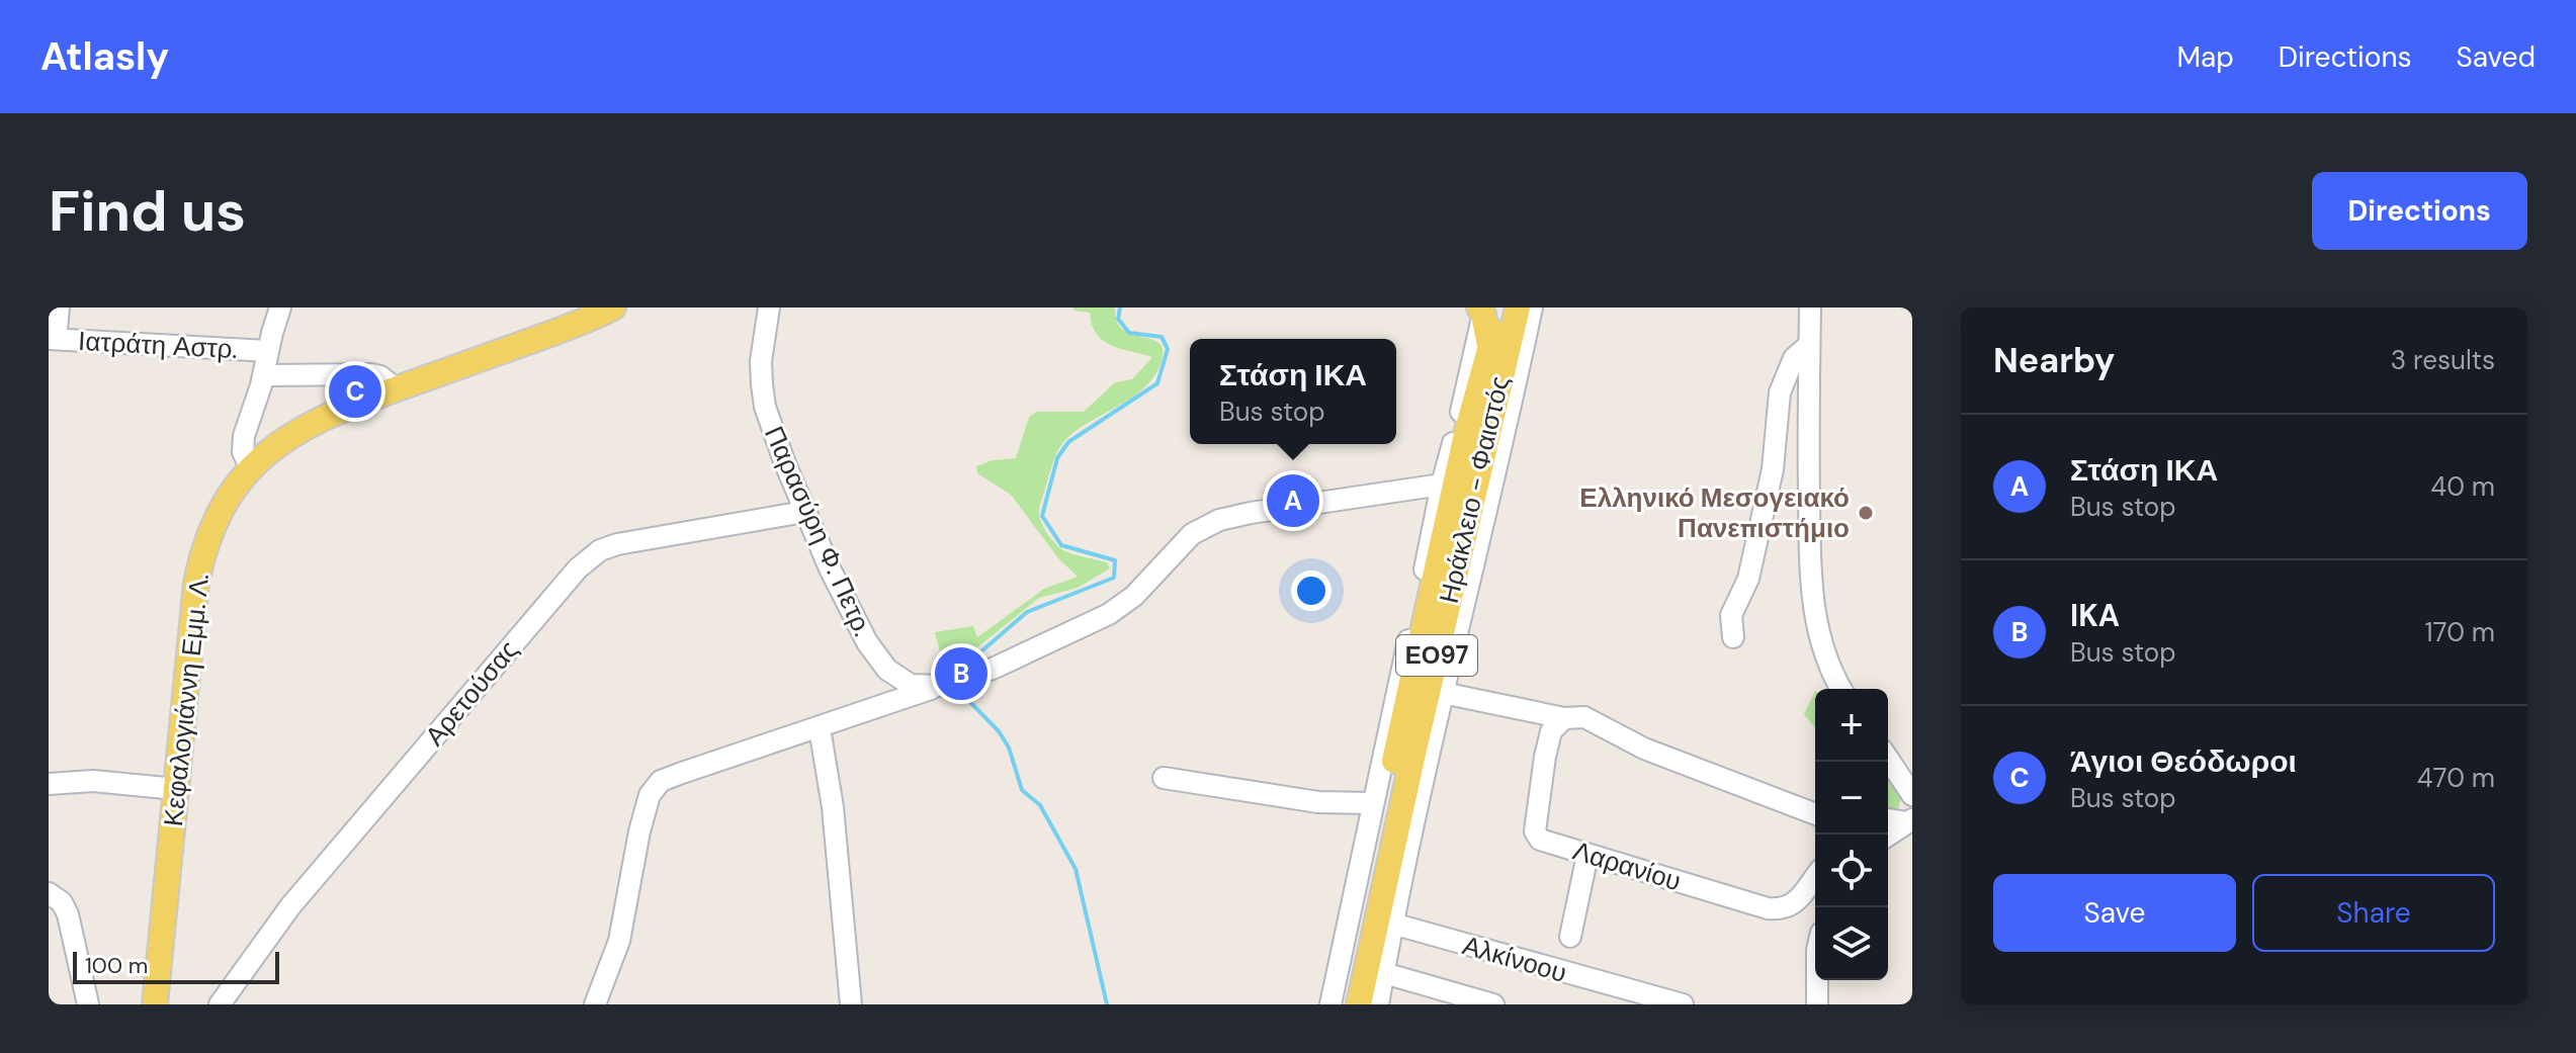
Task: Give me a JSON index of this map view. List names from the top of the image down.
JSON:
{
  "streets": {
    "main road": ["Ηράκλειο - Φαιστός", "ΕΟ97", "Κεφαλογιάννη Εμμ. Λ."],
    "street": [
      "Ιατράτη Αστρ.",
      "Παρασύρη Φ. Πετρ.",
      "Αρετούσας",
      "Λαρανίου",
      "Αλκίνοου"
    ]
  },
  "crossings": [
    ["Παρασύρη Φ. Πετρ.", "Αρετούσας"]
  ],
  "places": ["Ελληνικό Μεσογειακό Πανεπιστήμιο"],
  "scale_bar": "100 m",
  "page": {
    "header": "Atlasly",
    "nav": ["Map", "Directions", "Saved"],
    "buttons": [
      "Directions",
      ["Save", "Share"]
    ],
    "title": "Find us",
    "heading": ["Nearby", "3 results"],
    "popup": ["Στάση ΙΚΑ", "Bus stop"],
    "pins": ["C", "A", "B"],
    "list": [
      {
        "mark": "A",
        "name": "Στάση ΙΚΑ",
        "note": "Bus stop",
        "value": "40 m"
      },
      {
        "mark": "B",
        "name": "IKA",
        "note": "Bus stop",
        "value": "170 m"
      },
      {
        "mark": "C",
        "name": "Άγιοι Θεόδωροι",
        "note": "Bus stop",
        "value": "470 m"
      }
    ],
    "map_buttons": ["+", "−"],
    "scale": "100 m"
  }
}
